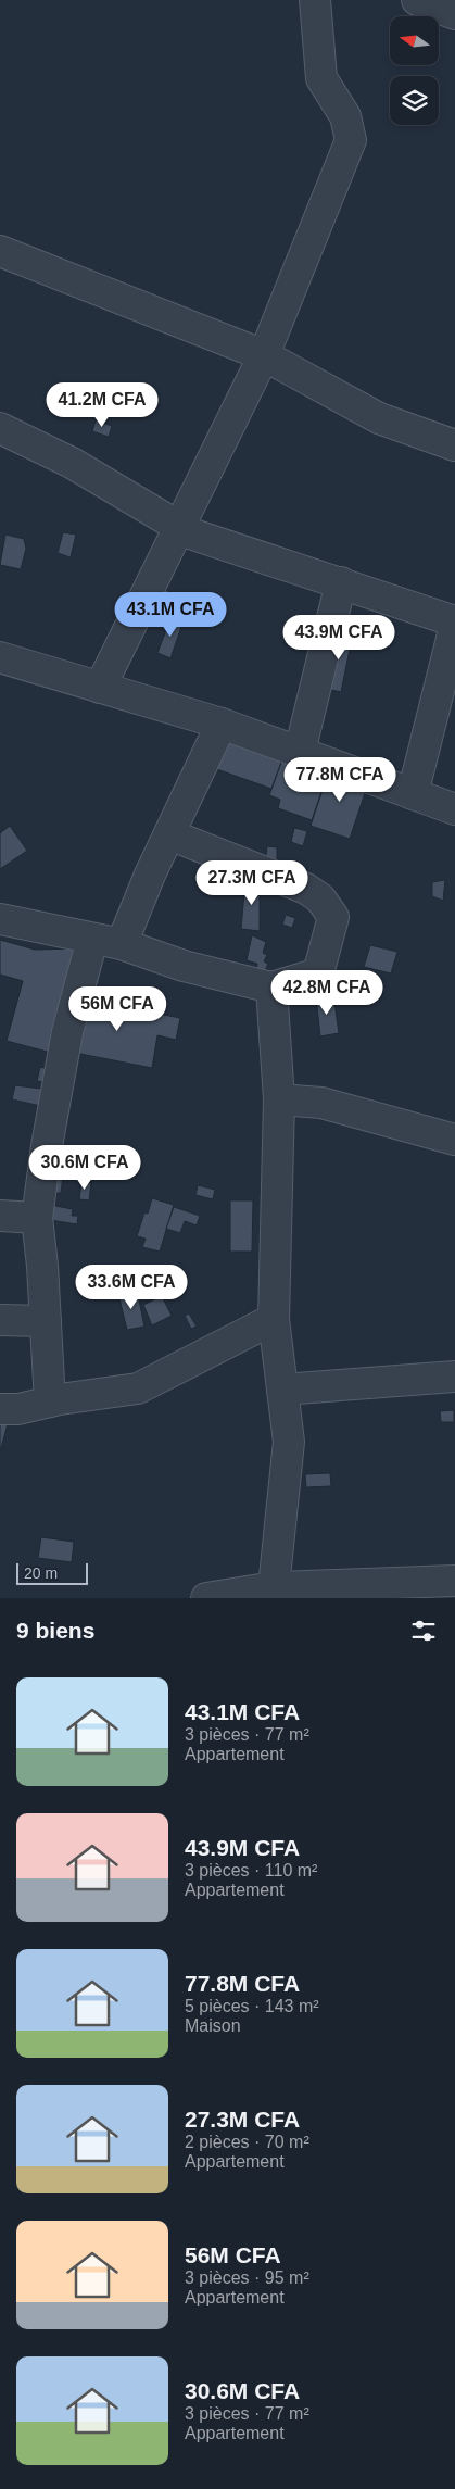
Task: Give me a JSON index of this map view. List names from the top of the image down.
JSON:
{
  "scale_bar": "20 m",
  "north": "left",
  "page": {
    "price": [
      "41.2M CFA",
      "43.1M CFA",
      "43.9M CFA",
      "77.8M CFA",
      "27.3M CFA",
      "42.8M CFA",
      "56M CFA",
      "30.6M CFA",
      "33.6M CFA"
    ],
    "scale": "20 m",
    "heading": "9 biens",
    "list": [
      {
        "name": "43.1M CFA",
        "note": "3 pièces · 77 m² · Appartement"
      },
      {
        "name": "43.9M CFA",
        "note": "3 pièces · 110 m² · Appartement"
      },
      {
        "name": "77.8M CFA",
        "note": "5 pièces · 143 m² · Maison"
      },
      {
        "name": "27.3M CFA",
        "note": "2 pièces · 70 m² · Appartement"
      },
      {
        "name": "56M CFA",
        "note": "3 pièces · 95 m² · Appartement"
      },
      {
        "name": "30.6M CFA",
        "note": "3 pièces · 77 m² · Appartement"
      }
    ]
  }
}
